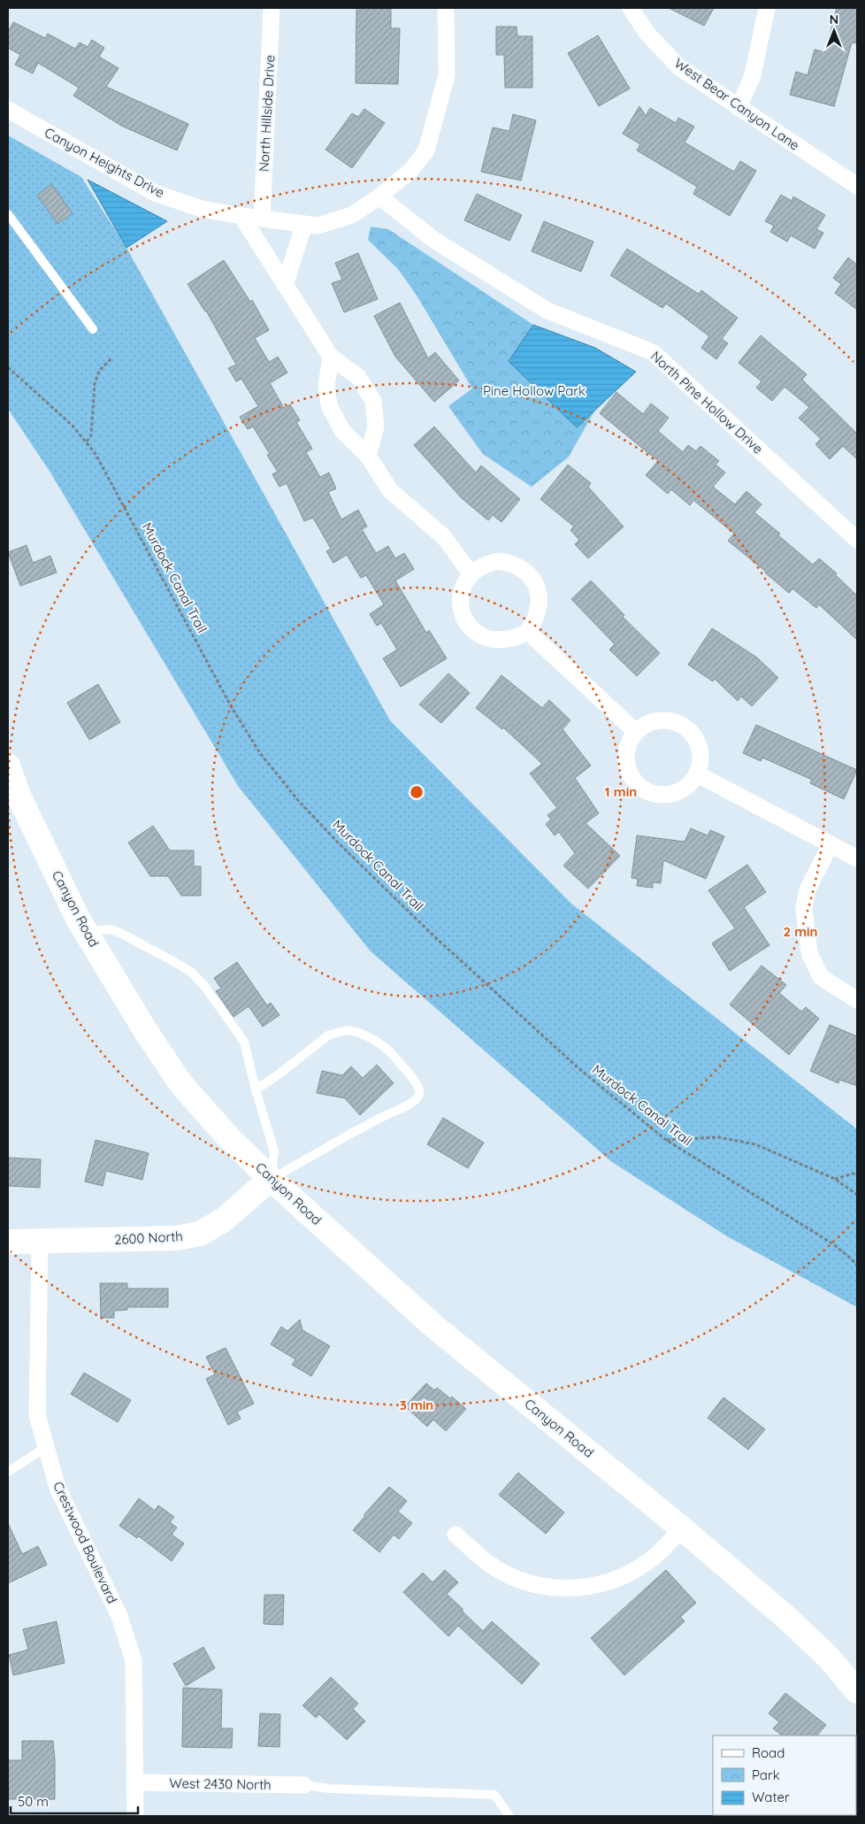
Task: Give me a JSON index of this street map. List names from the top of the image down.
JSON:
{
  "streets": {
    "main road": ["Canyon Road", "2600 North"],
    "street": [
      "West Bear Canyon Lane",
      "North Hillside Drive",
      "Canyon Heights Drive",
      "North Pine Hollow Drive",
      "Crestwood Boulevard",
      "West 2430 North"
    ],
    "path": ["Murdock Canal Trail"]
  },
  "crossings": [
    ["North Hillside Drive", "Canyon Heights Drive"],
    ["Canyon Heights Drive", "North Pine Hollow Drive"],
    ["Canyon Road", "2600 North"],
    ["2600 North", "Crestwood Boulevard"],
    ["Crestwood Boulevard", "West 2430 North"]
  ],
  "parks": ["Pine Hollow Park"],
  "legend": ["Road", "Park", "Water"],
  "scale_bar": "50 m",
  "north": "top",
  "rings": ["1 min", "2 min", "3 min"]
}
